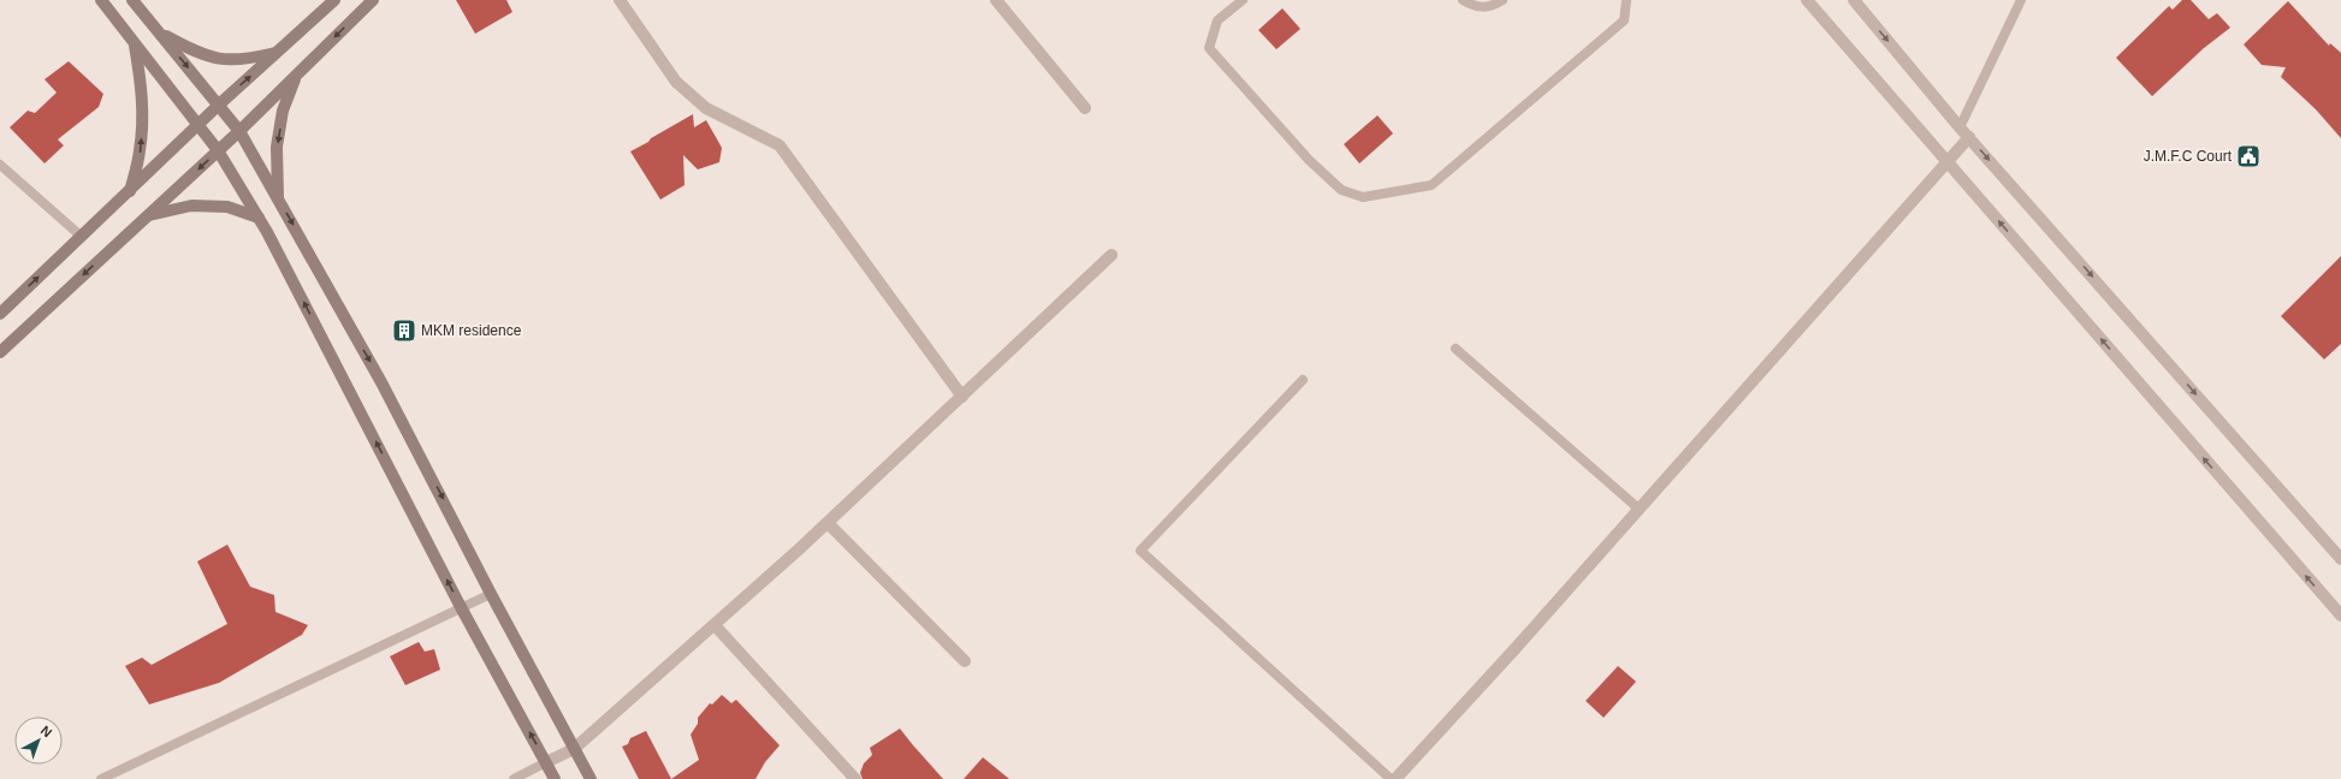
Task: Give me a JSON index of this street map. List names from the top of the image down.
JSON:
{
  "places": {
    "public building": ["J.M.F.C Court"],
    "building": ["MKM residence"]
  },
  "north": "top right"
}
